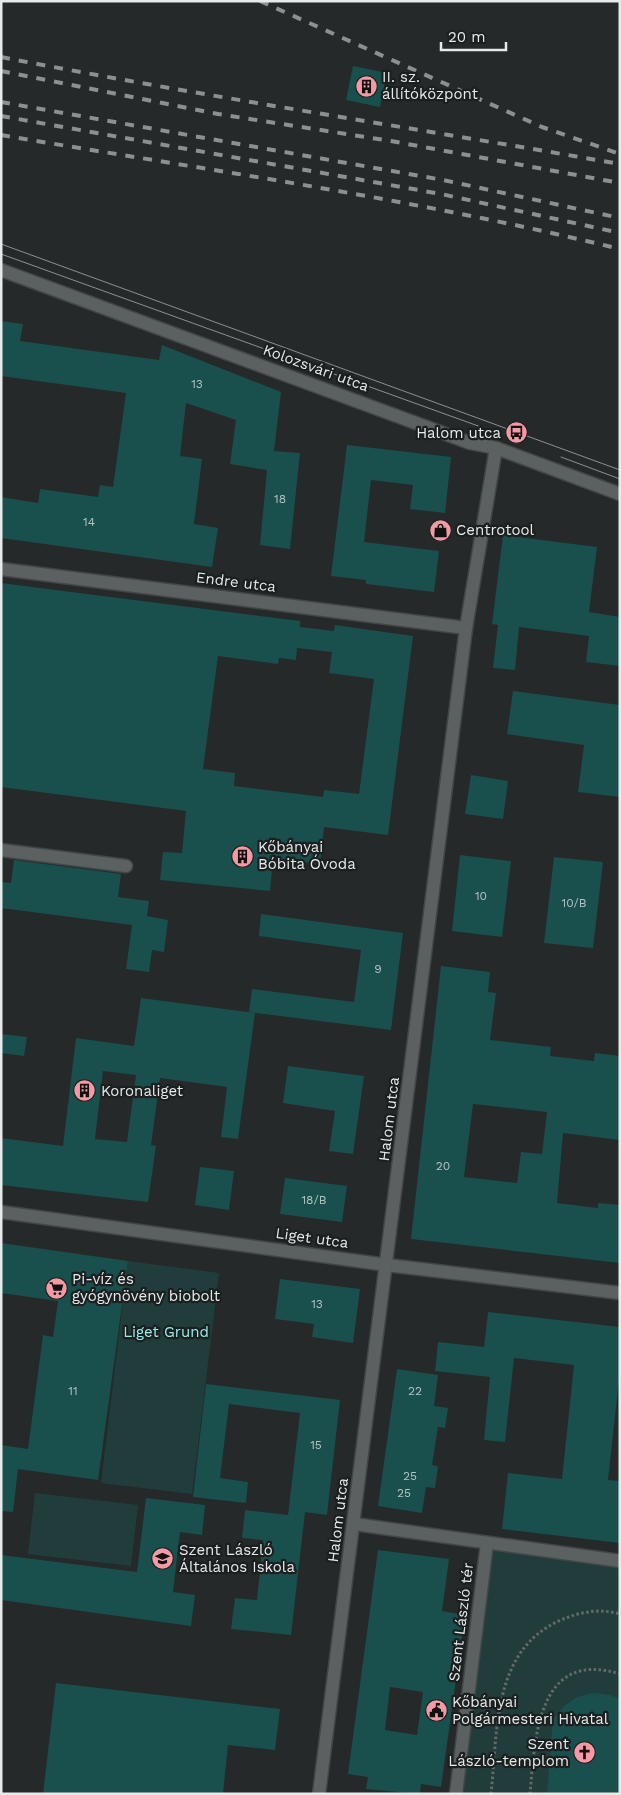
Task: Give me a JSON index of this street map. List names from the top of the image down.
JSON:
{
  "streets": {
    "street": [
      "Kolozsvári utca",
      "Endre utca",
      "Halom utca",
      "Liget utca",
      "Szent László tér"
    ]
  },
  "crossings": [
    ["Kolozsvári utca", "Halom utca"],
    ["Endre utca", "Halom utca"],
    ["Halom utca", "Liget utca"],
    ["Halom utca", "Szent László tér"]
  ],
  "parks": ["Liget Grund"],
  "places": {
    "building": ["II. sz. állítóközpont", "Kőbányai Bóbita Óvoda", "Koronaliget"],
    "bus stop": ["Halom utca"],
    "shop": ["Centrotool"],
    "supermarket": ["Pi-víz és gyógynövény biobolt"],
    "school or university": ["Szent László Általános Iskola"],
    "public building": ["Kőbányai Polgármesteri Hivatal"],
    "church": ["Szent László-templom"]
  },
  "house_numbers": [
    "13",
    "18",
    "14",
    "10",
    "10/B",
    "9",
    "20",
    "18/B",
    "13",
    "11",
    "22",
    "15",
    "25",
    "25"
  ],
  "scale_bar": "20 m"
}
